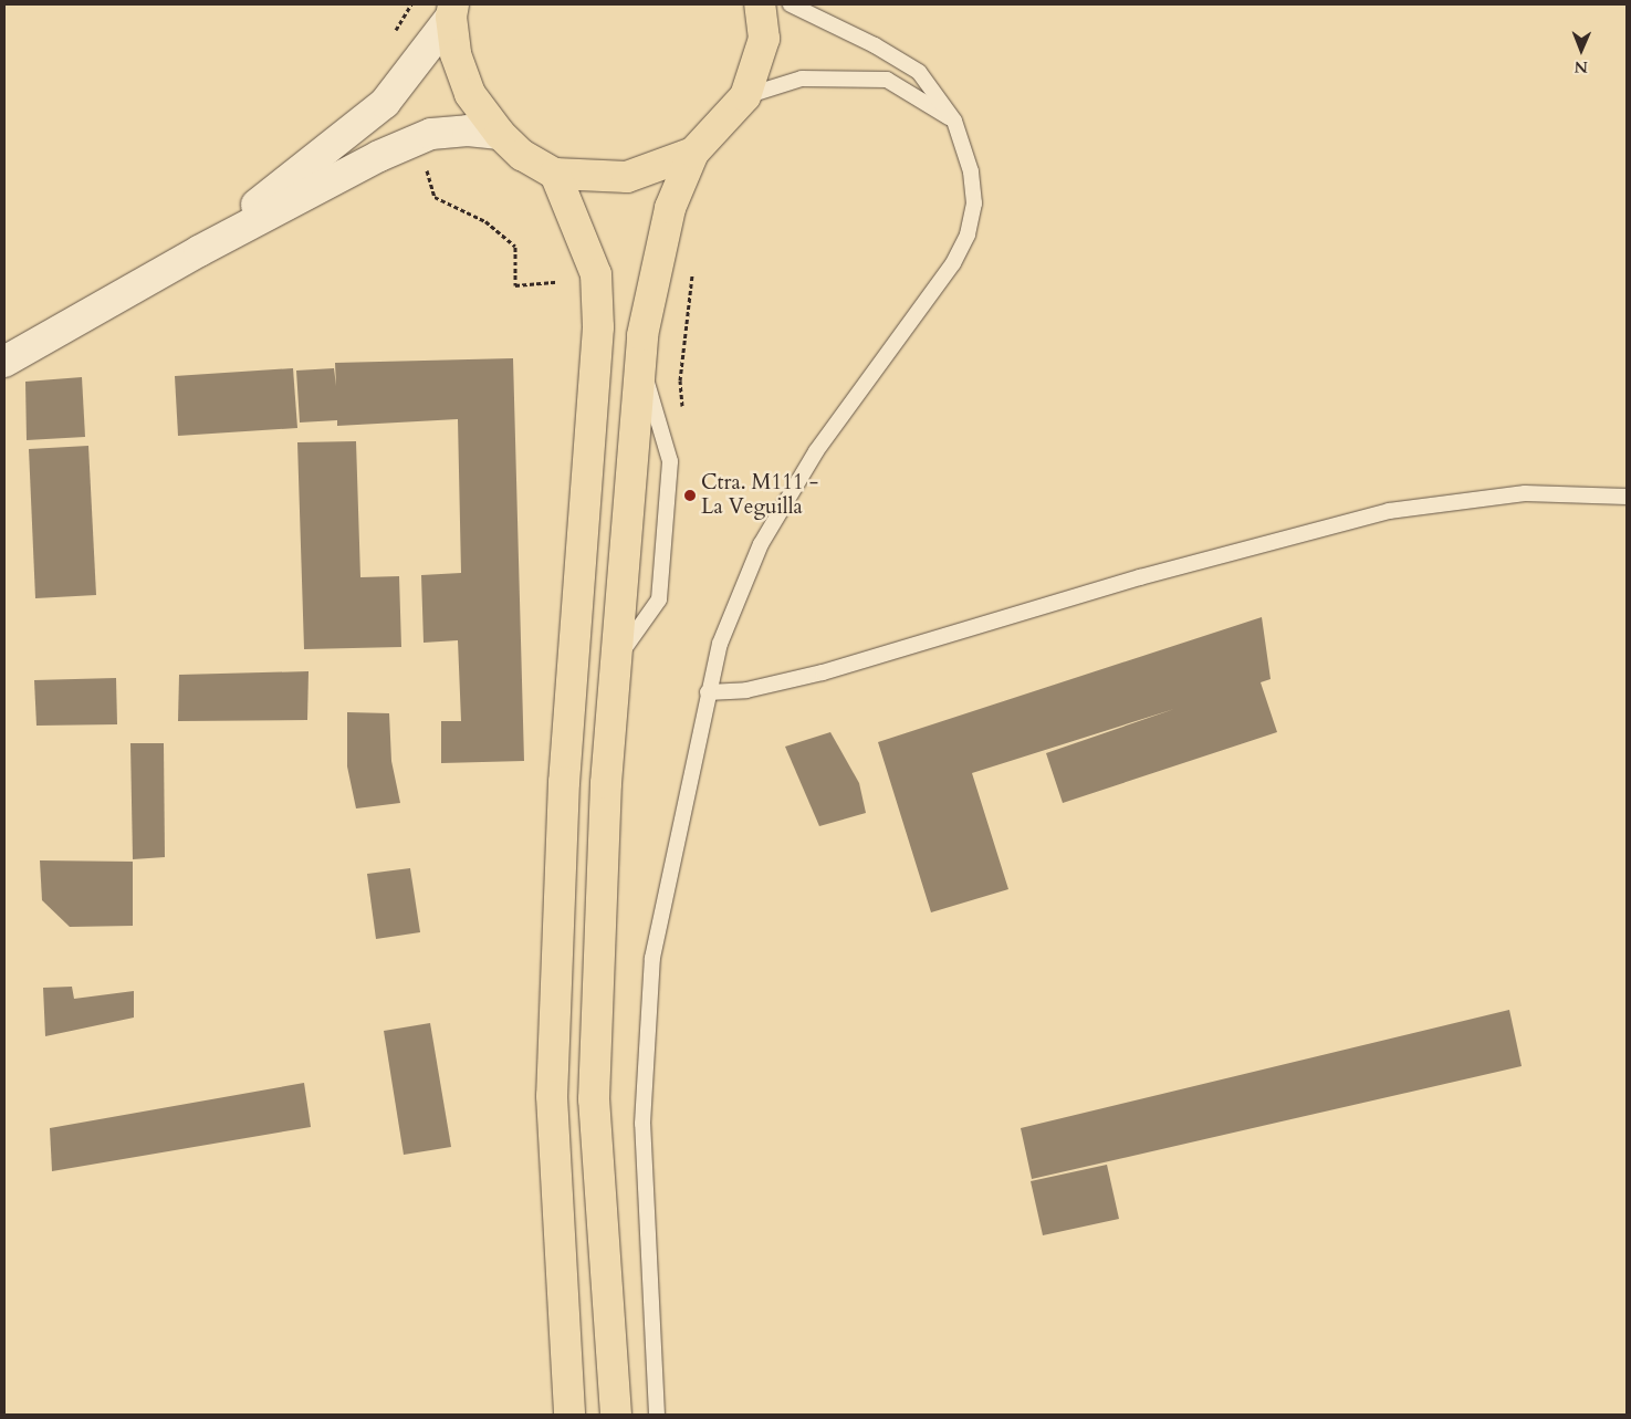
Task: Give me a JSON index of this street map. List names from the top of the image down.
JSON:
{
  "places": ["Ctra. M111 - La Veguilla"],
  "north": "bottom"
}
